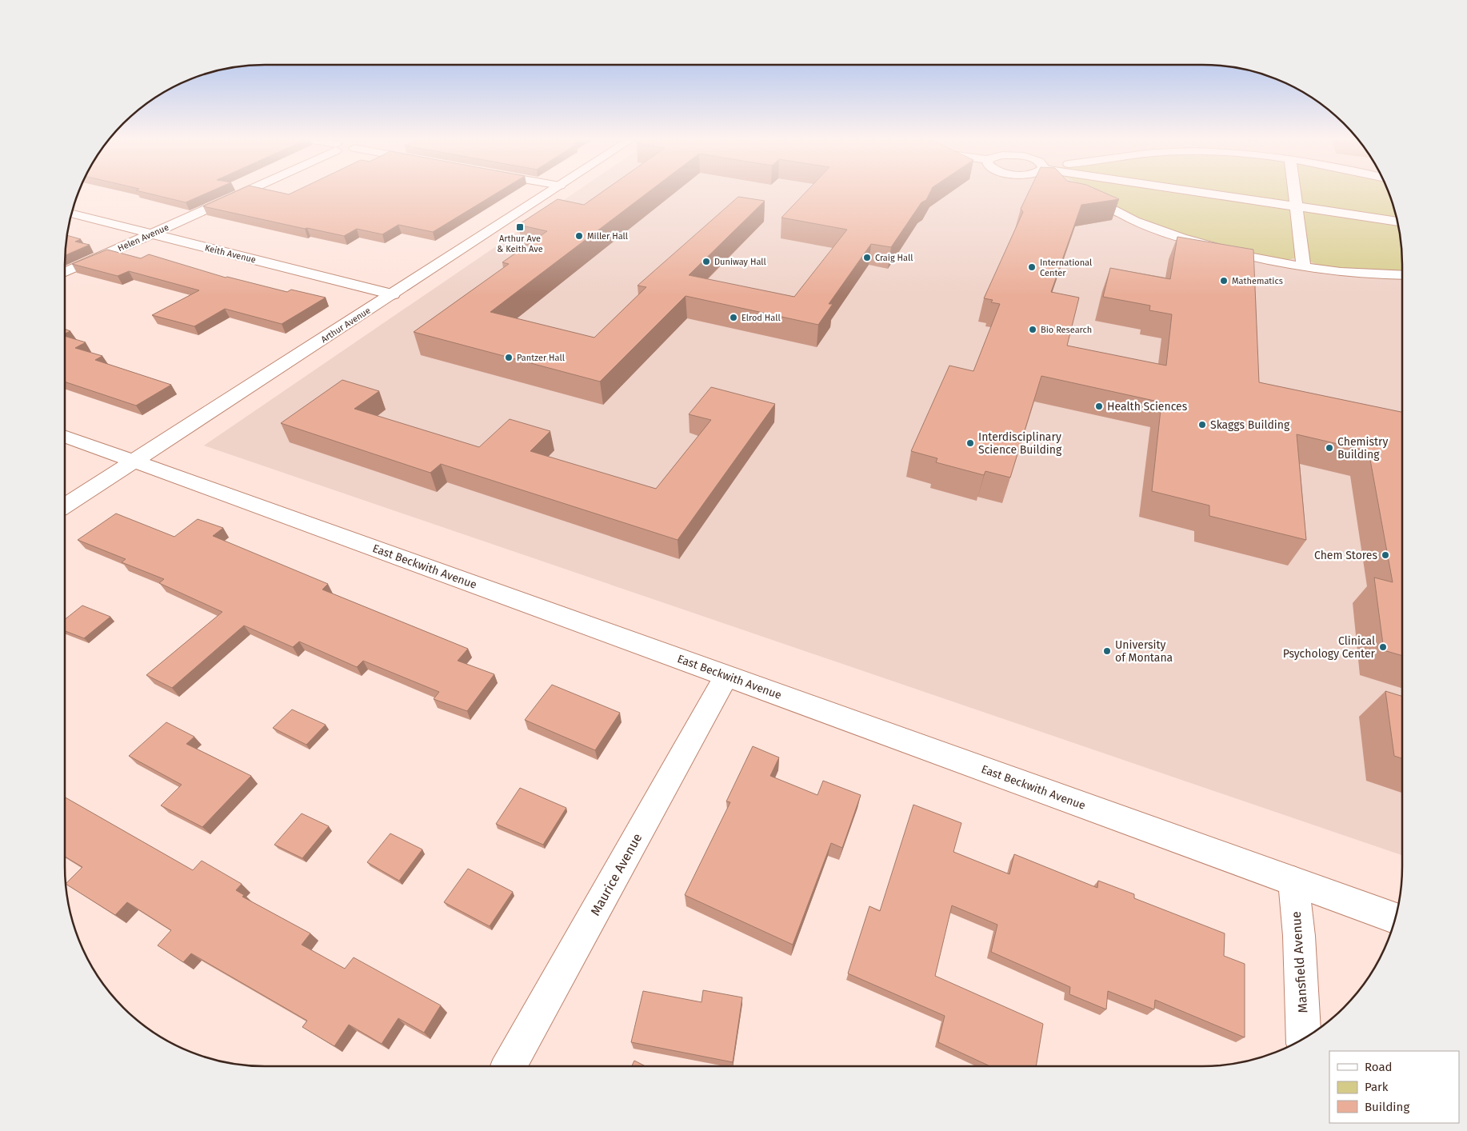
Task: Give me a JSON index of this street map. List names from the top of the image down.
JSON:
{
  "streets": {
    "street": [
      "Helen Avenue",
      "Keith Avenue",
      "Arthur Avenue",
      "East Beckwith Avenue",
      "Maurice Avenue",
      "Mansfield Avenue"
    ]
  },
  "crossings": [
    ["Helen Avenue", "Keith Avenue"],
    ["Keith Avenue", "Arthur Avenue"],
    ["Arthur Avenue", "East Beckwith Avenue"],
    ["East Beckwith Avenue", "Maurice Avenue"],
    ["East Beckwith Avenue", "Mansfield Avenue"]
  ],
  "places": {
    "transit": ["Arthur Ave & Keith Ave"],
    "other": [
      "Miller Hall",
      "Craig Hall",
      "Duniway Hall",
      "International Center",
      "Mathematics",
      "Elrod Hall",
      "Bio Research",
      "Pantzer Hall",
      "Health Sciences",
      "Skaggs Building",
      "Interdisciplinary Science Building",
      "Chemistry Building",
      "Chem Stores",
      "Clinical Psychology Center",
      "University of Montana"
    ]
  },
  "legend": ["Road", "Park", "Building"]
}
